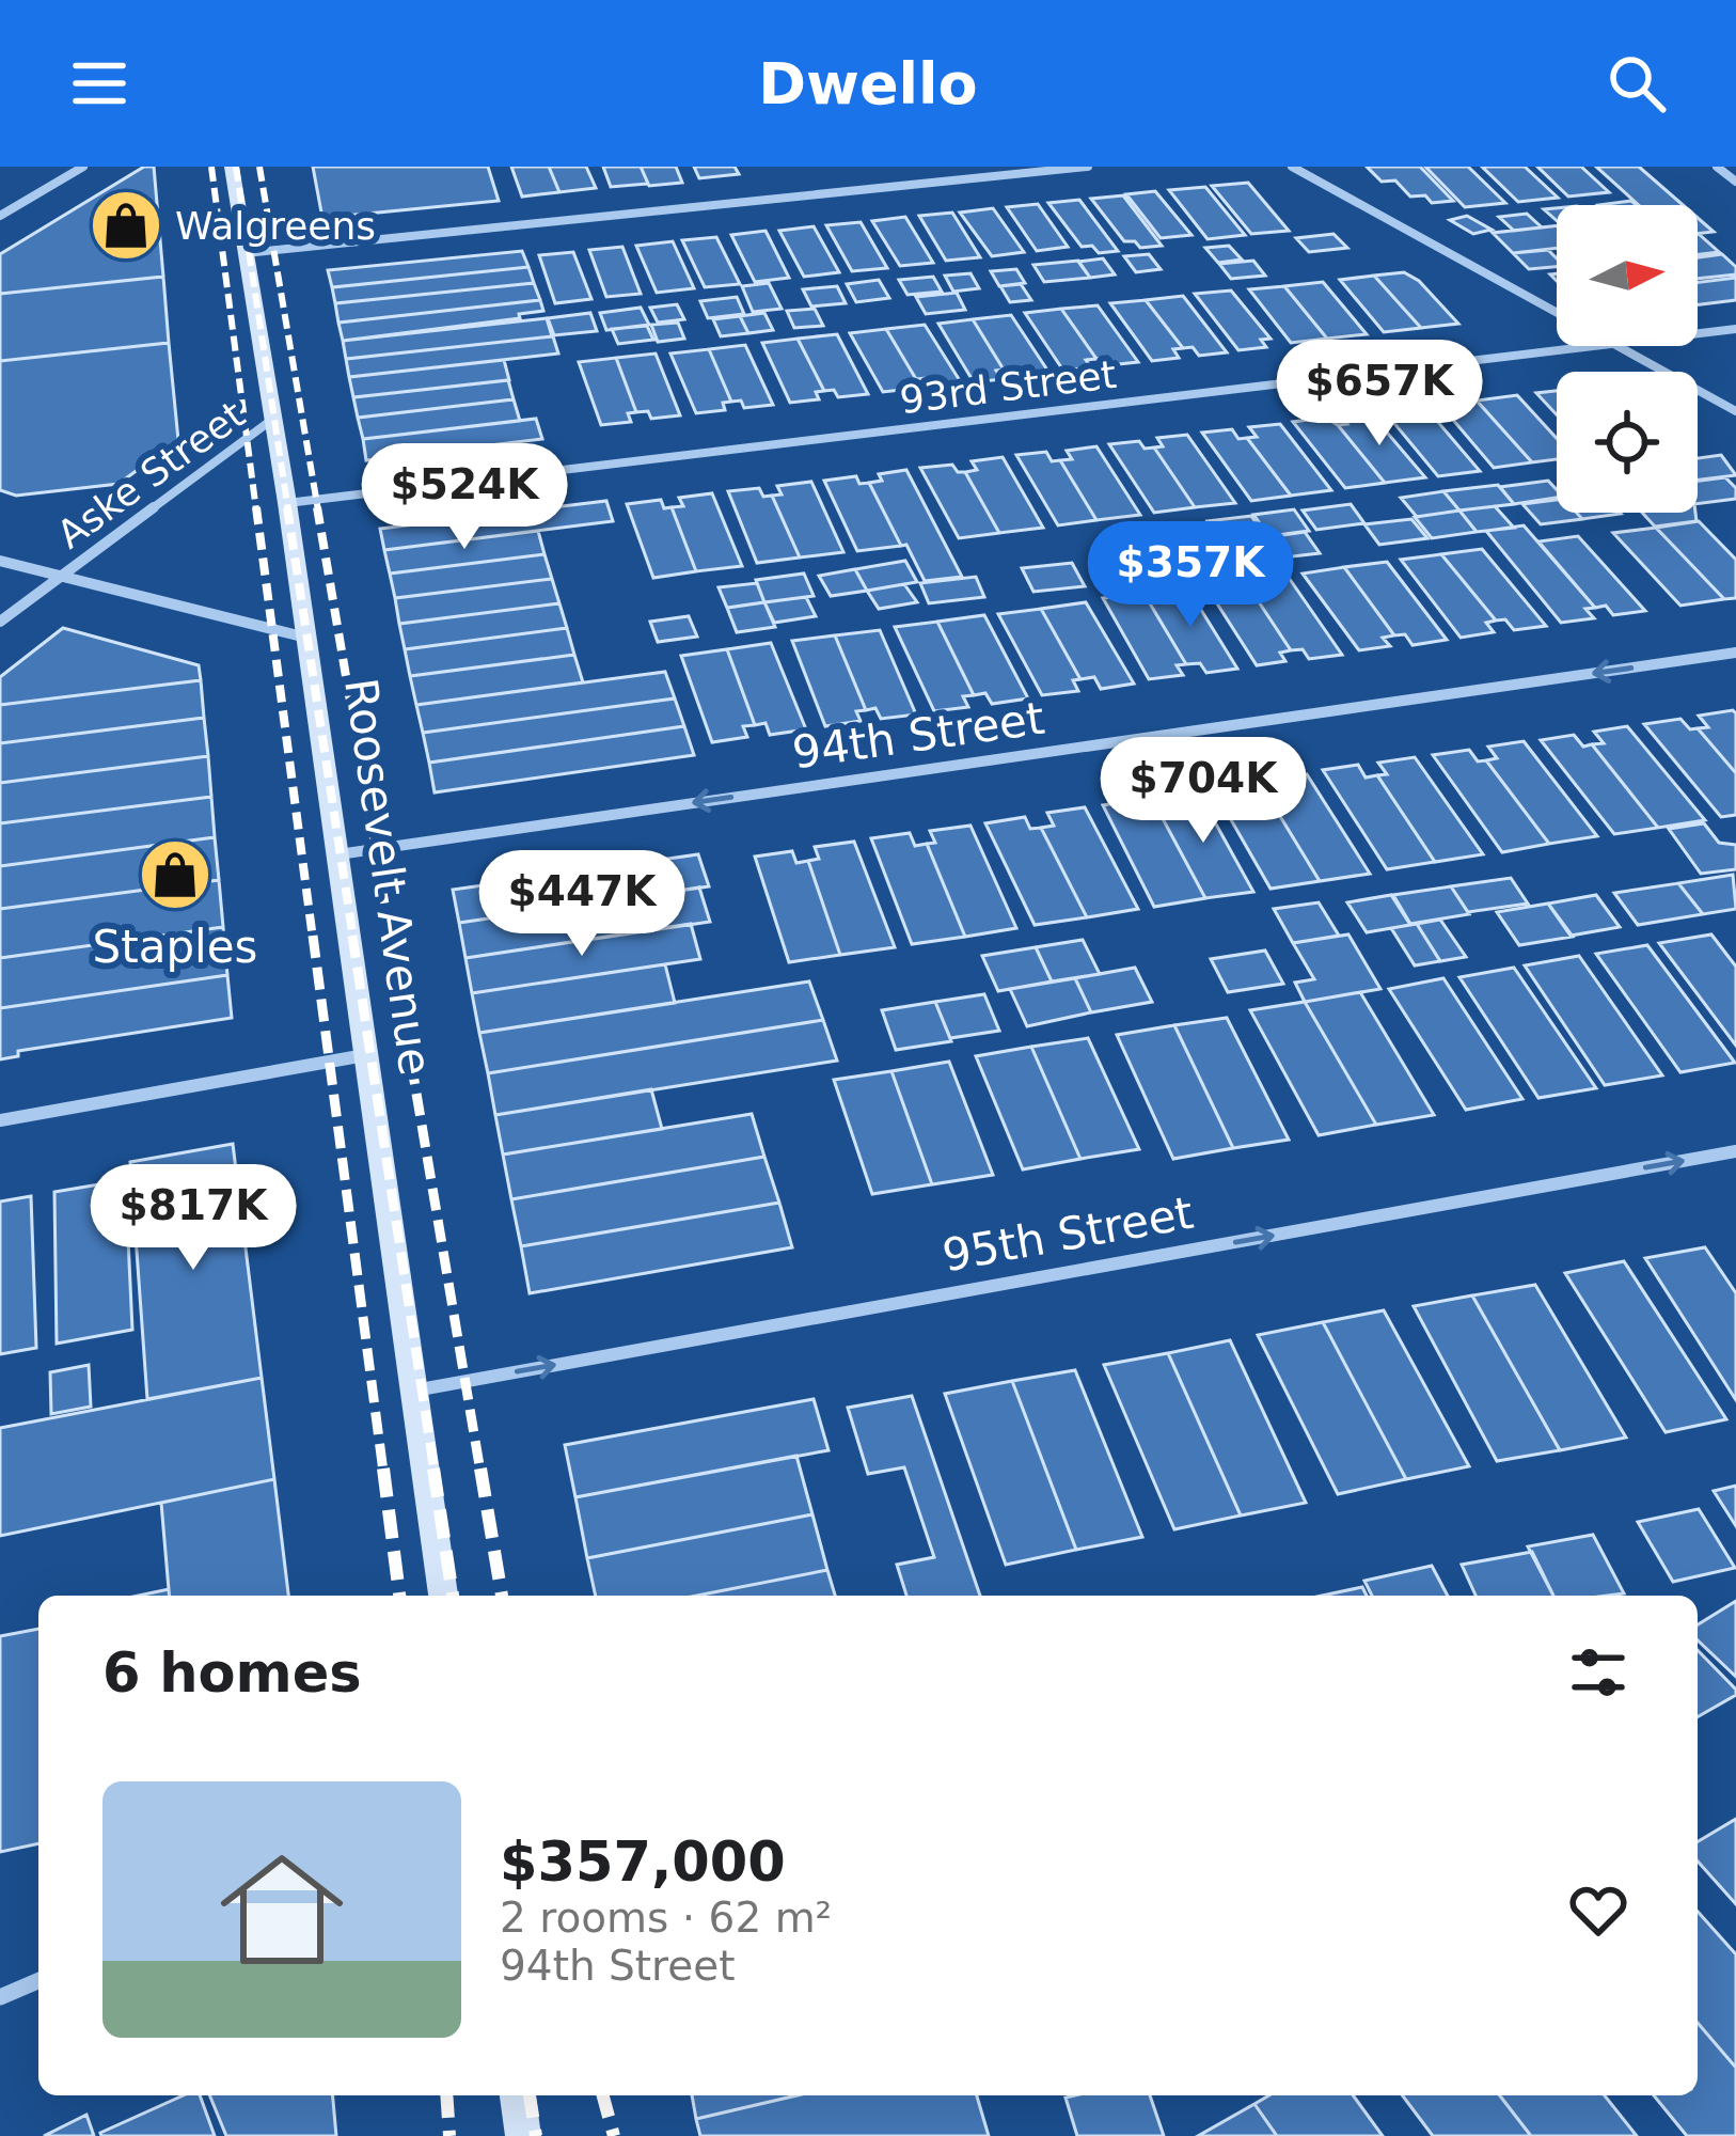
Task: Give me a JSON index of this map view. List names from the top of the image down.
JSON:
{
  "streets": {
    "main road": ["Roosevelt Avenue"],
    "street": [
      "93rd Street",
      "Aske Street",
      "94th Street",
      "95th Street"
    ]
  },
  "crossings": [
    ["93rd Street", "Roosevelt Avenue"],
    ["Aske Street", "Roosevelt Avenue"],
    ["94th Street", "Roosevelt Avenue"],
    ["Roosevelt Avenue", "95th Street"]
  ],
  "one_way": ["94th Street", "95th Street"],
  "places": {
    "shop": ["Walgreens", "Staples"]
  },
  "north": "right",
  "page": {
    "header": "Dwello",
    "price": [
      "$657K",
      "$524K",
      "$357K",
      "$704K",
      "$447K",
      "$817K"
    ],
    "heading": "6 homes",
    "list": [
      {
        "name": "$357,000",
        "note": "2 rooms · 62 m² · 94th Street"
      }
    ]
  }
}
